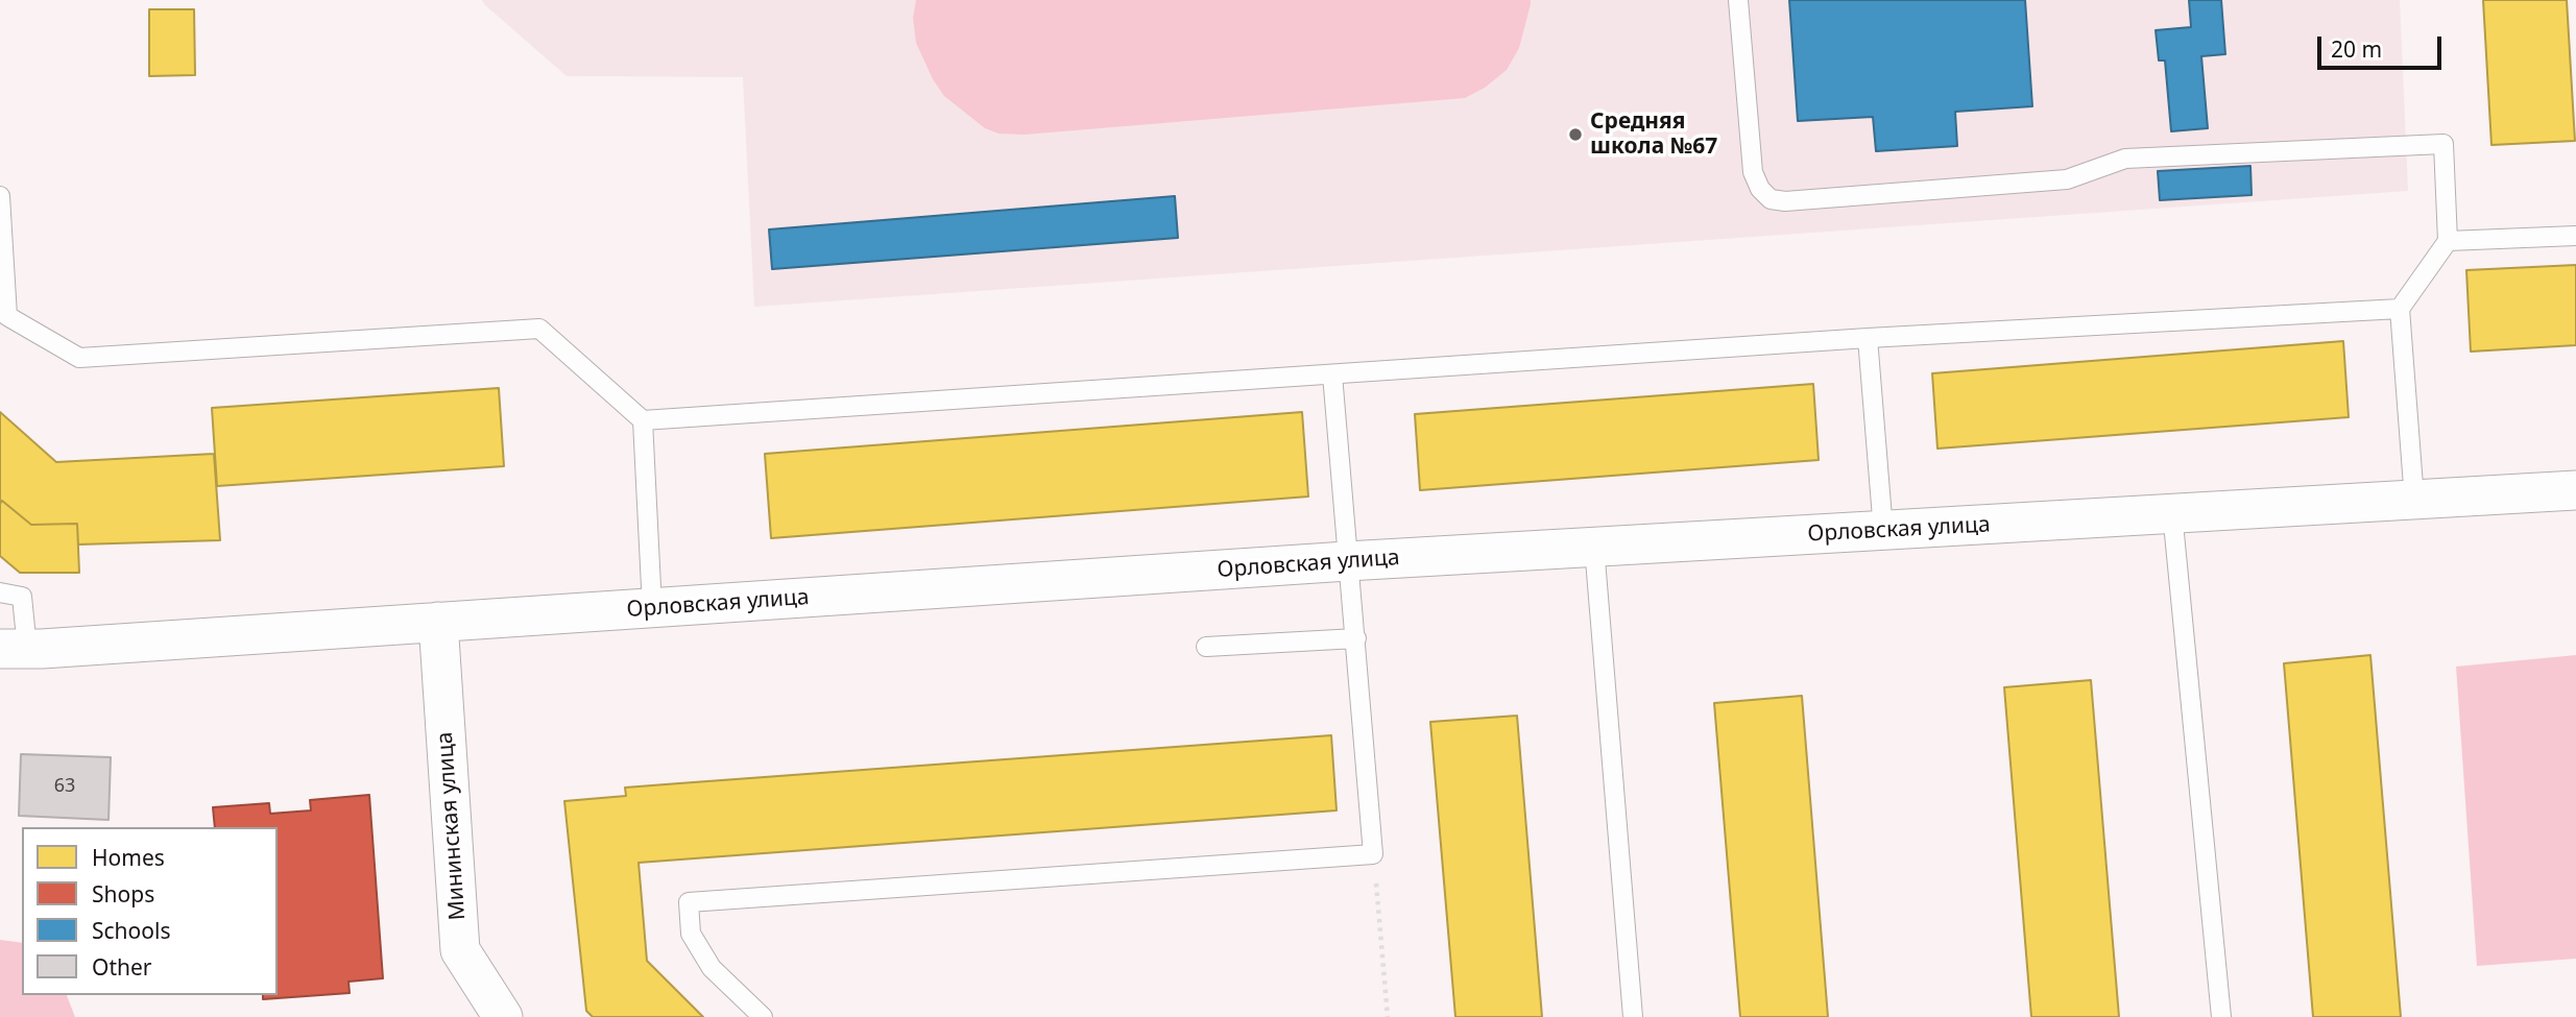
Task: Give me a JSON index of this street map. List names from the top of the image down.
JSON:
{
  "streets": {
    "street": ["Орловская улица", "Мининская улица"]
  },
  "crossings": [
    ["Орловская улица", "Мининская улица"]
  ],
  "places": ["Средняя школа №67"],
  "house_numbers": ["63"],
  "legend": [
    "Homes",
    "Shops",
    "Schools",
    "Other"
  ],
  "scale_bar": "20 m"
}
